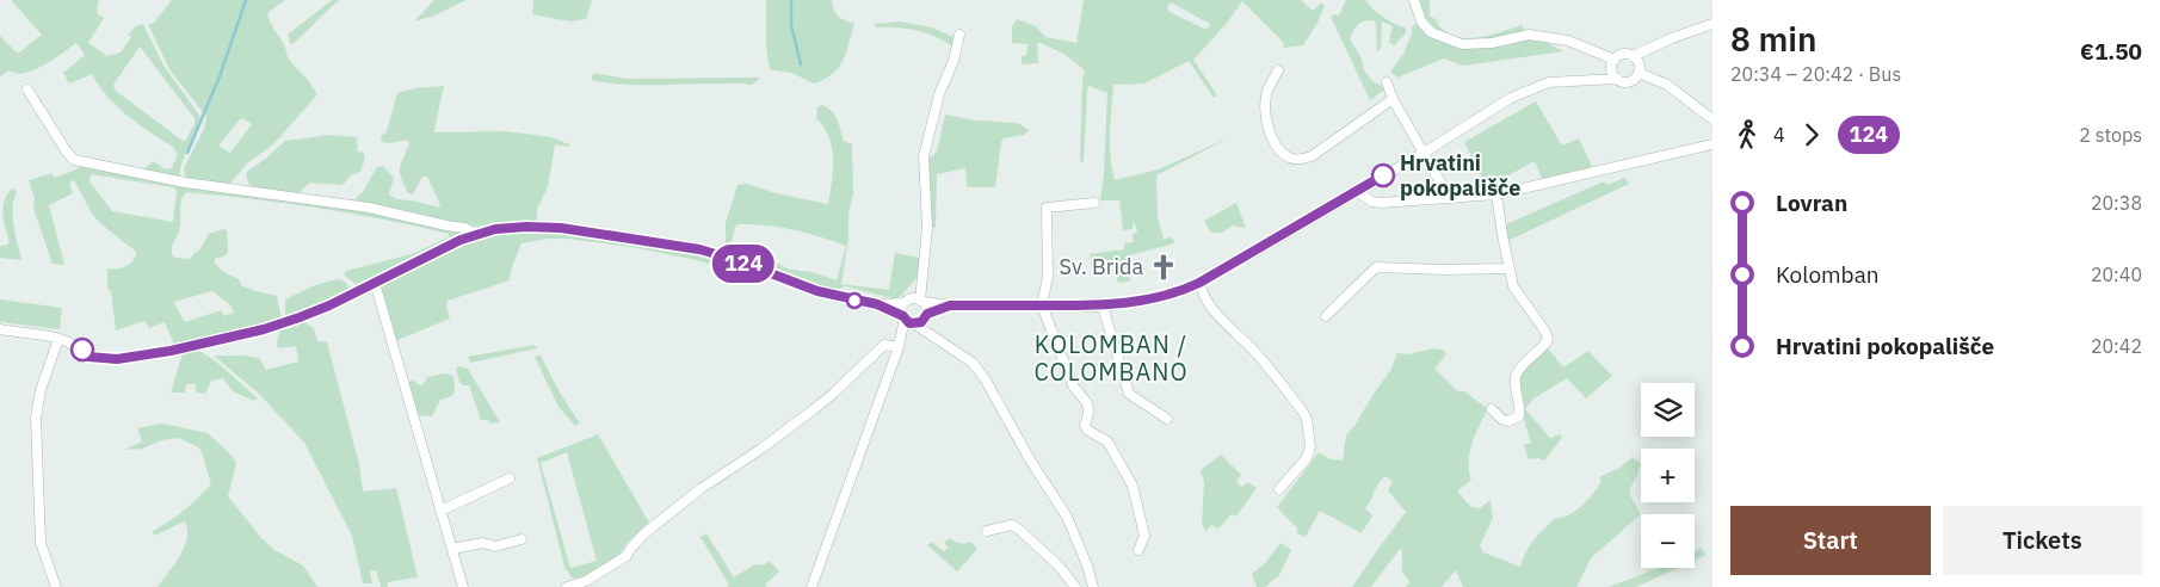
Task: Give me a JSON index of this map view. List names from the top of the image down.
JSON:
{
  "districts": ["KOLOMBAN / COLOMBANO"],
  "places": {
    "other": ["Hrvatini pokopališče"],
    "church": ["Sv. Brida"]
  },
  "lines": ["bus line 124"],
  "page": {
    "on_map": "124",
    "heading": ["8 min", "20:34 – 20:42 · Bus", "€1.50"],
    "legs": ["4", "124", "2 stops"],
    "list": [
      {
        "name": "Lovran",
        "value": "20:38"
      },
      {
        "name": "Kolomban",
        "value": "20:40"
      },
      {
        "name": "Hrvatini pokopališče",
        "value": "20:42"
      }
    ],
    "map_buttons": ["+", "−"],
    "buttons": ["Start", "Tickets"]
  }
}
